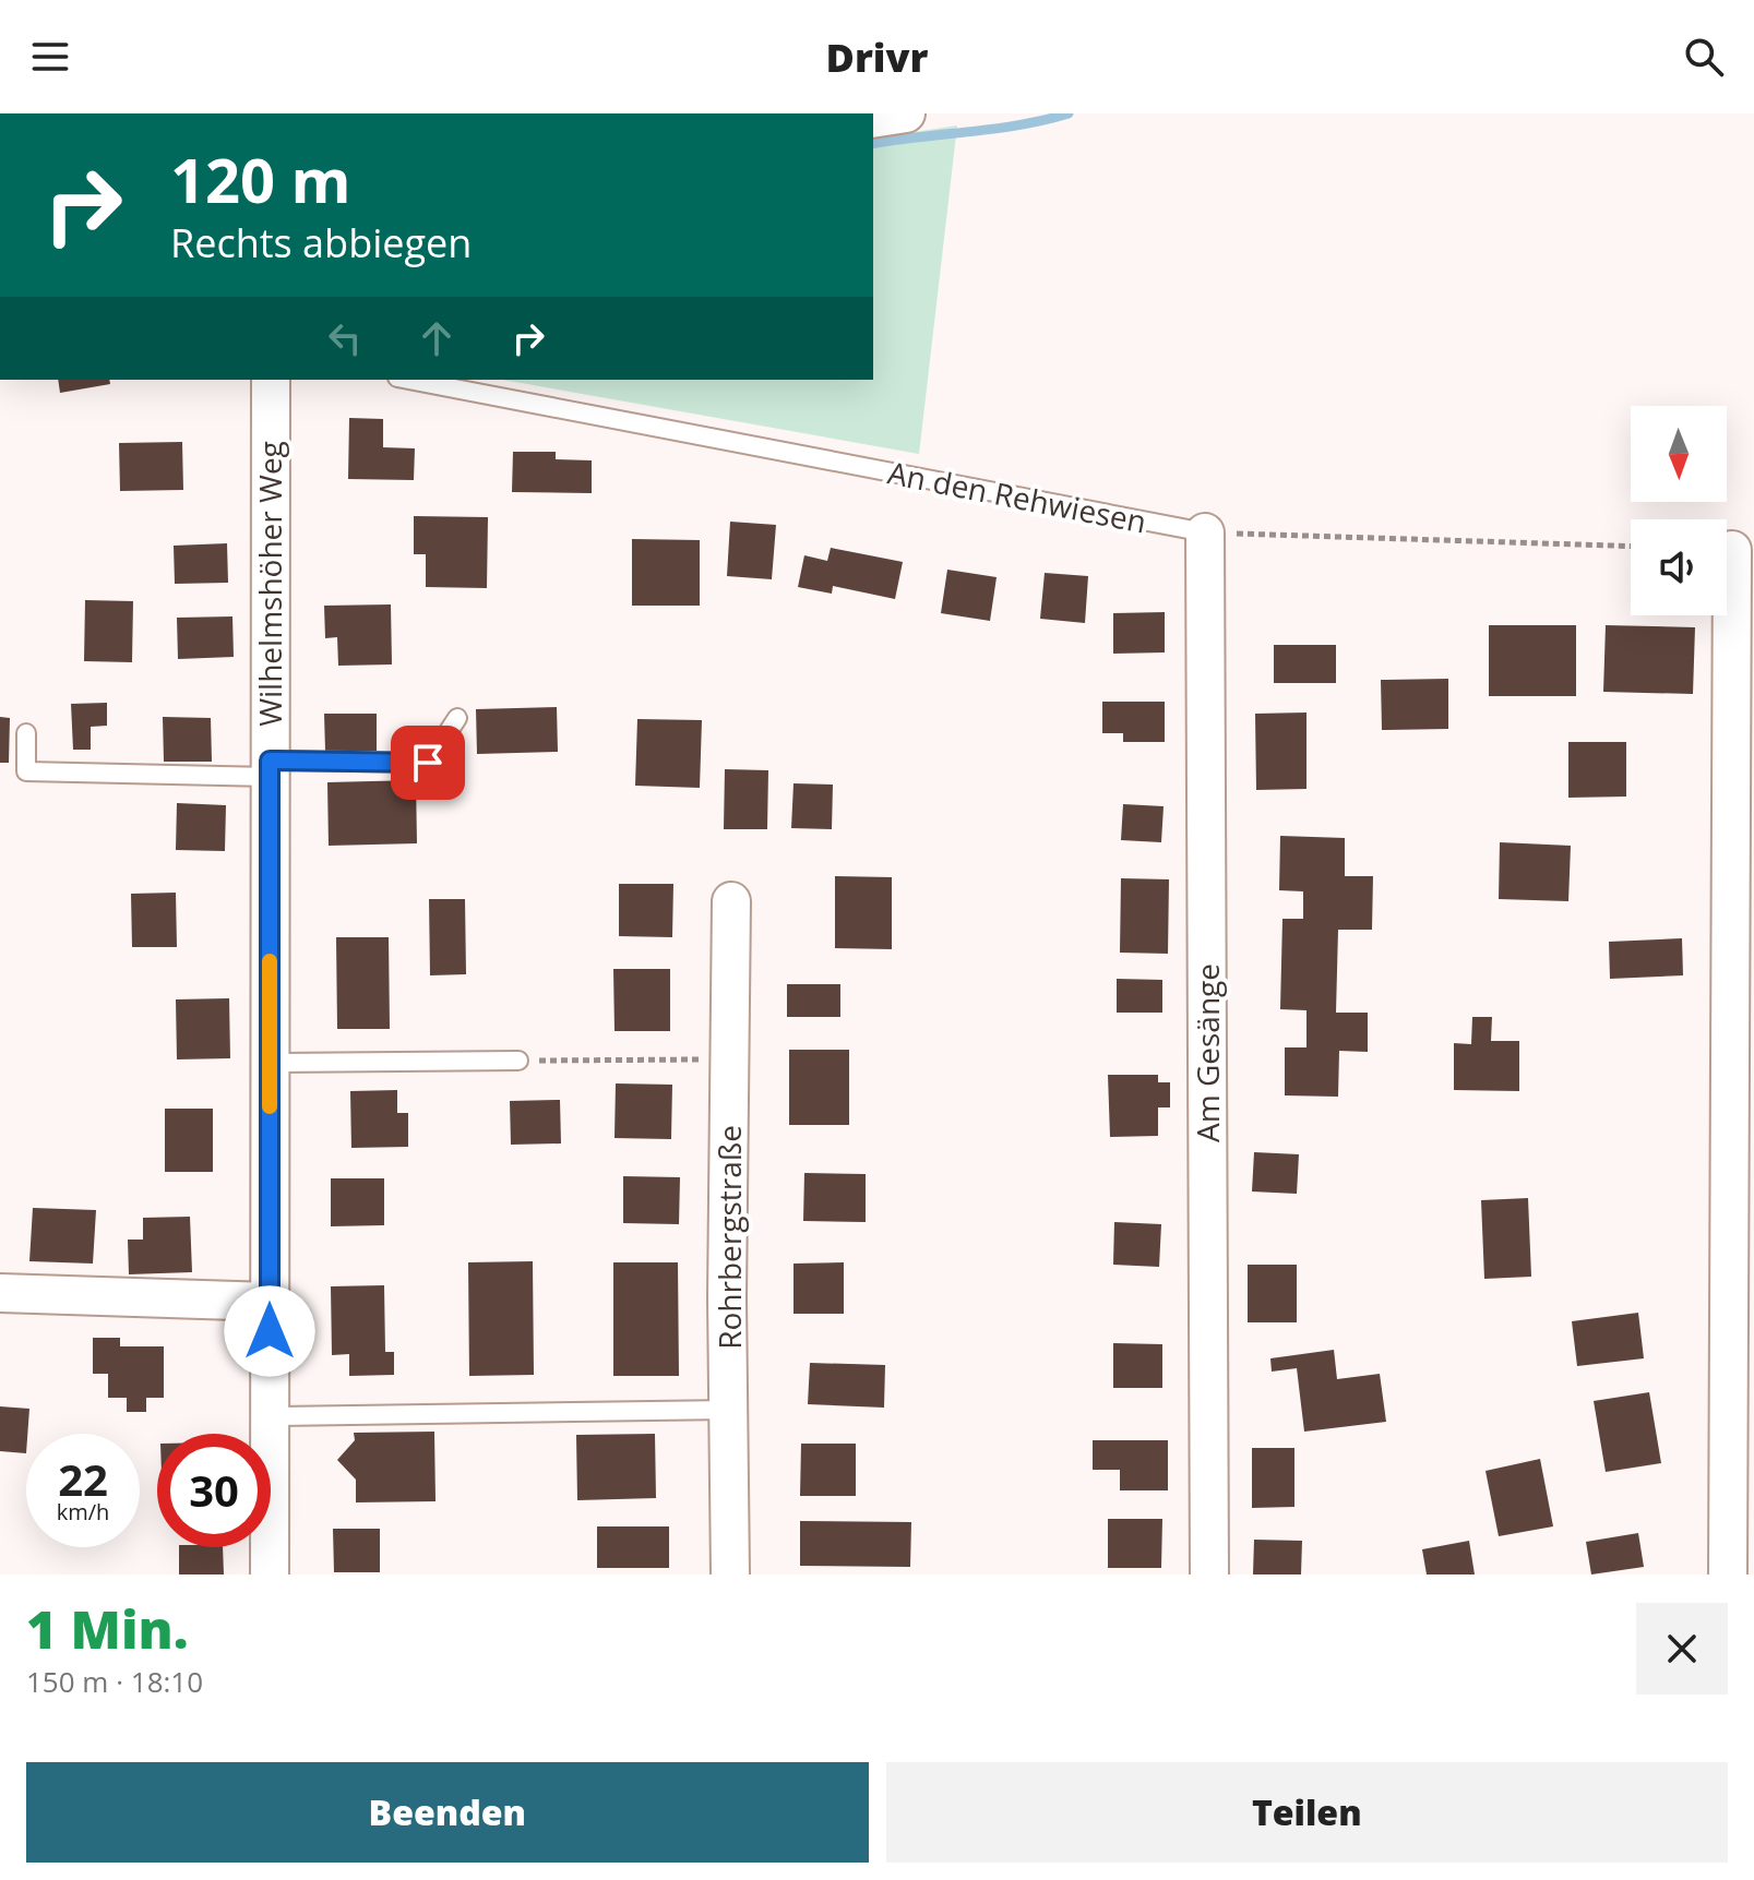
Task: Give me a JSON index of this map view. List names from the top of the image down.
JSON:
{
  "streets": {
    "street": ["Wilhelmshöher Weg", "Am Gesänge", "Rohrbergstraße"],
    "lane": ["An den Rehwiesen"]
  },
  "crossings": [
    ["An den Rehwiesen", "Am Gesänge"]
  ],
  "north": "bottom",
  "page": {
    "header": "Drivr",
    "turn": ["120 m", "Rechts abbiegen"],
    "speed": "22 km/h",
    "limit": "30",
    "heading": ["1 Min.", "150 m · 18:10"],
    "buttons": ["Beenden", "Teilen"]
  }
}
